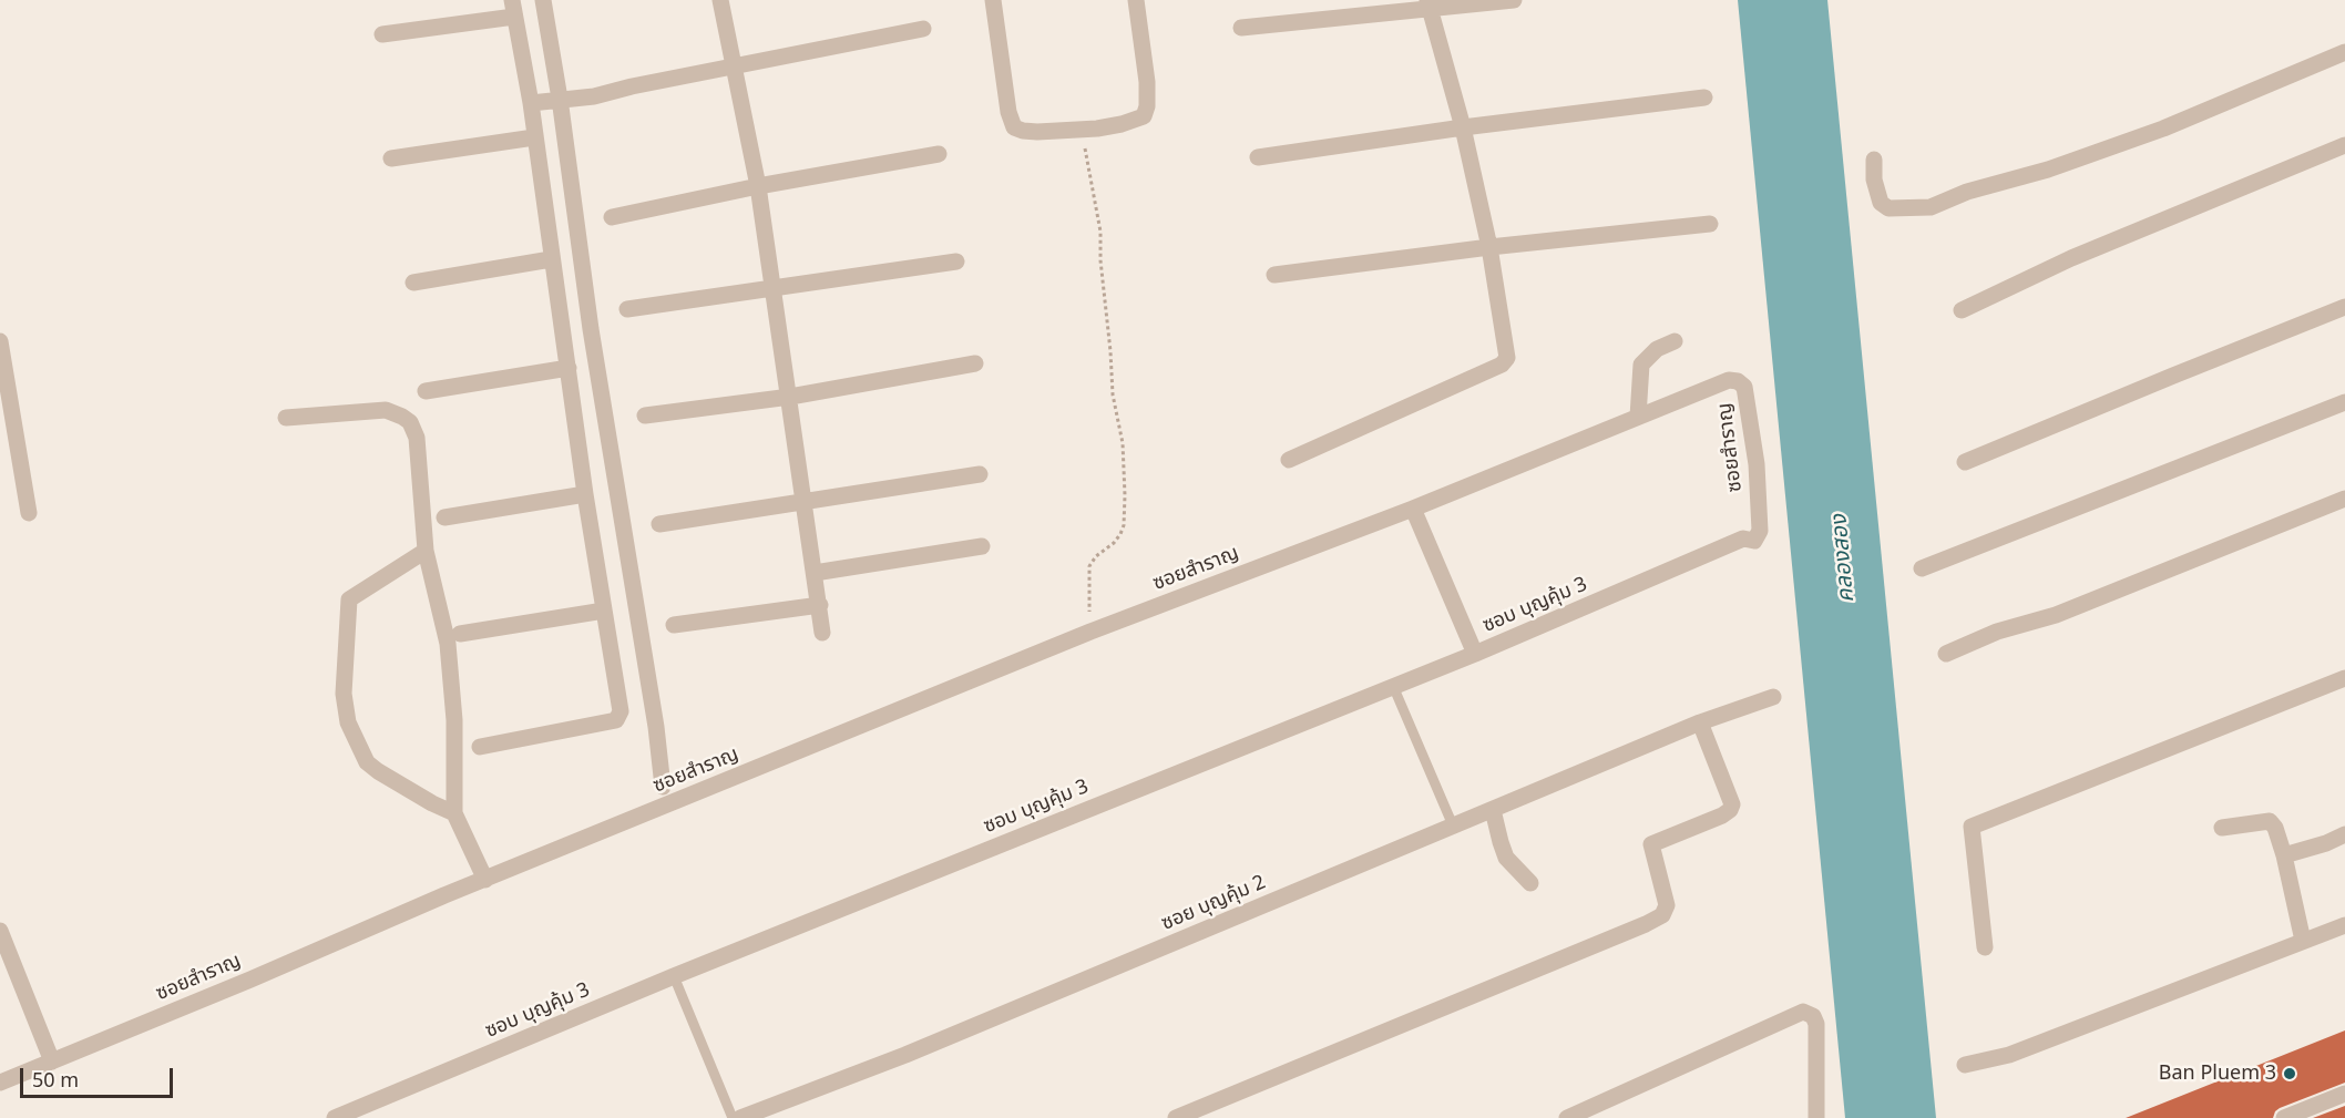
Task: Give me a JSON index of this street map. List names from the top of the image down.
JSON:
{
  "streets": {
    "street": ["ซอยสำราญ", "ซอบ บุญคุ้ม 3", "ซอย บุญคุ้ม 2"]
  },
  "crossings": [
    ["ซอยสำราญ", "ซอบ บุญคุ้ม 3"]
  ],
  "water": ["คลองสอง"],
  "places": ["Ban Pluem 3"],
  "scale_bar": "50 m"
}
